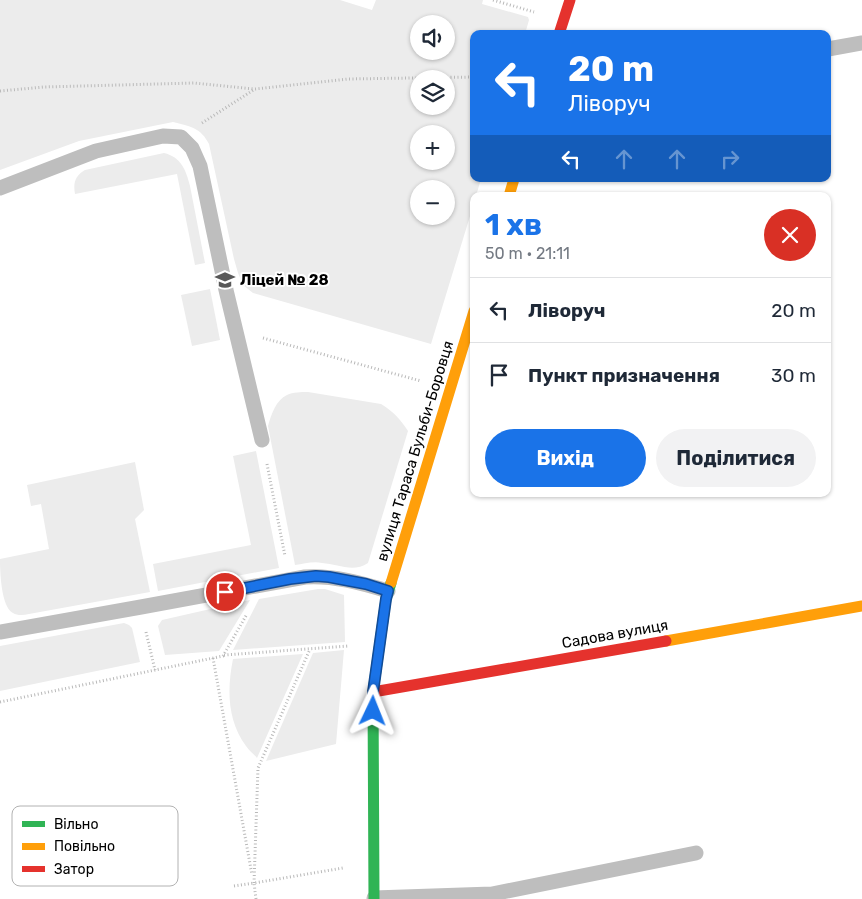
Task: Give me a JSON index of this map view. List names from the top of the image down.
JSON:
{
  "streets": {
    "street": ["вулиця Тараса Бульби-Боровця", "Садова вулиця"]
  },
  "crossings": [
    ["вулиця Тараса Бульби-Боровця", "Садова вулиця"]
  ],
  "places": {
    "school or university": ["Ліцей № 28"]
  },
  "legend": ["Вільно", "Повільно", "Затор"],
  "page": {
    "map_buttons": ["+", "−"],
    "turn": ["20 m", "Ліворуч"],
    "heading": ["1 хв", "50 m · 21:11"],
    "list": [
      {
        "name": "Ліворуч",
        "value": "20 m"
      },
      {
        "name": "Пункт призначення",
        "value": "30 m"
      }
    ],
    "buttons": ["Вихід", "Поділитися"]
  }
}
